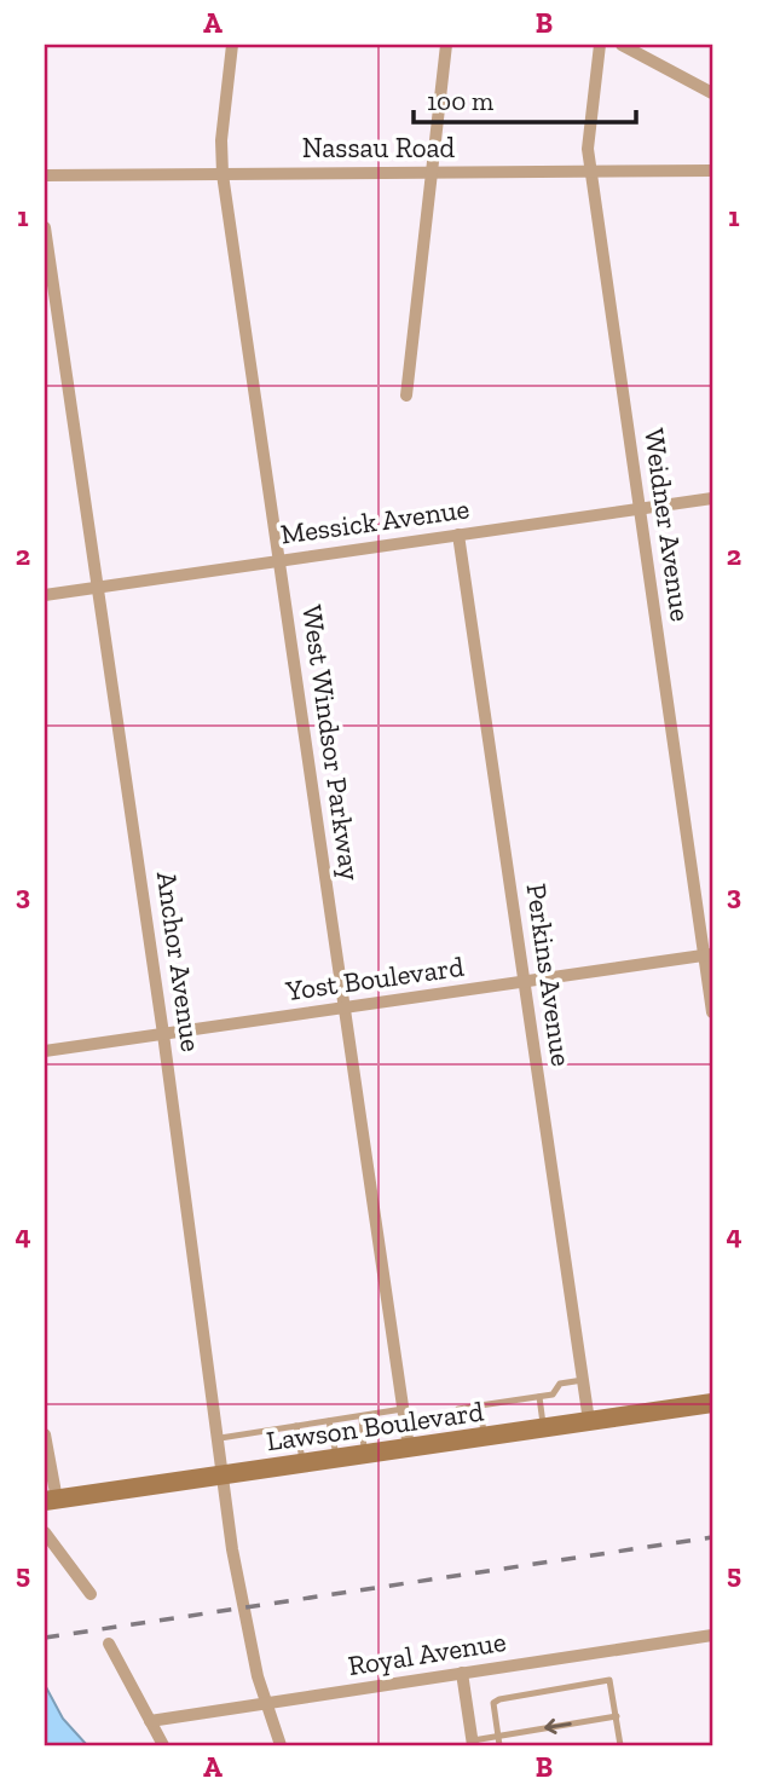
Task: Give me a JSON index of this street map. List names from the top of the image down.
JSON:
{
  "streets": {
    "main road": ["Lawson Boulevard"],
    "street": [
      "Nassau Road",
      "Messick Avenue",
      "Weidner Avenue",
      "West Windsor Parkway",
      "Anchor Avenue",
      "Perkins Avenue",
      "Yost Boulevard",
      "Royal Avenue"
    ]
  },
  "crossings": [
    ["Nassau Road", "Weidner Avenue"],
    ["Nassau Road", "West Windsor Parkway"],
    ["Messick Avenue", "Weidner Avenue"],
    ["Messick Avenue", "West Windsor Parkway"],
    ["Messick Avenue", "Anchor Avenue"],
    ["Messick Avenue", "Perkins Avenue"],
    ["Weidner Avenue", "Yost Boulevard"],
    ["West Windsor Parkway", "Yost Boulevard"],
    ["West Windsor Parkway", "Lawson Boulevard"],
    ["Anchor Avenue", "Yost Boulevard"],
    ["Anchor Avenue", "Lawson Boulevard"],
    ["Anchor Avenue", "Royal Avenue"],
    ["Perkins Avenue", "Yost Boulevard"],
    ["Perkins Avenue", "Lawson Boulevard"]
  ],
  "scale_bar": "100 m",
  "grid": {
    "columns": ["A", "B"],
    "rows": [
      "1",
      "2",
      "3",
      "4",
      "5"
    ]
  }
}
